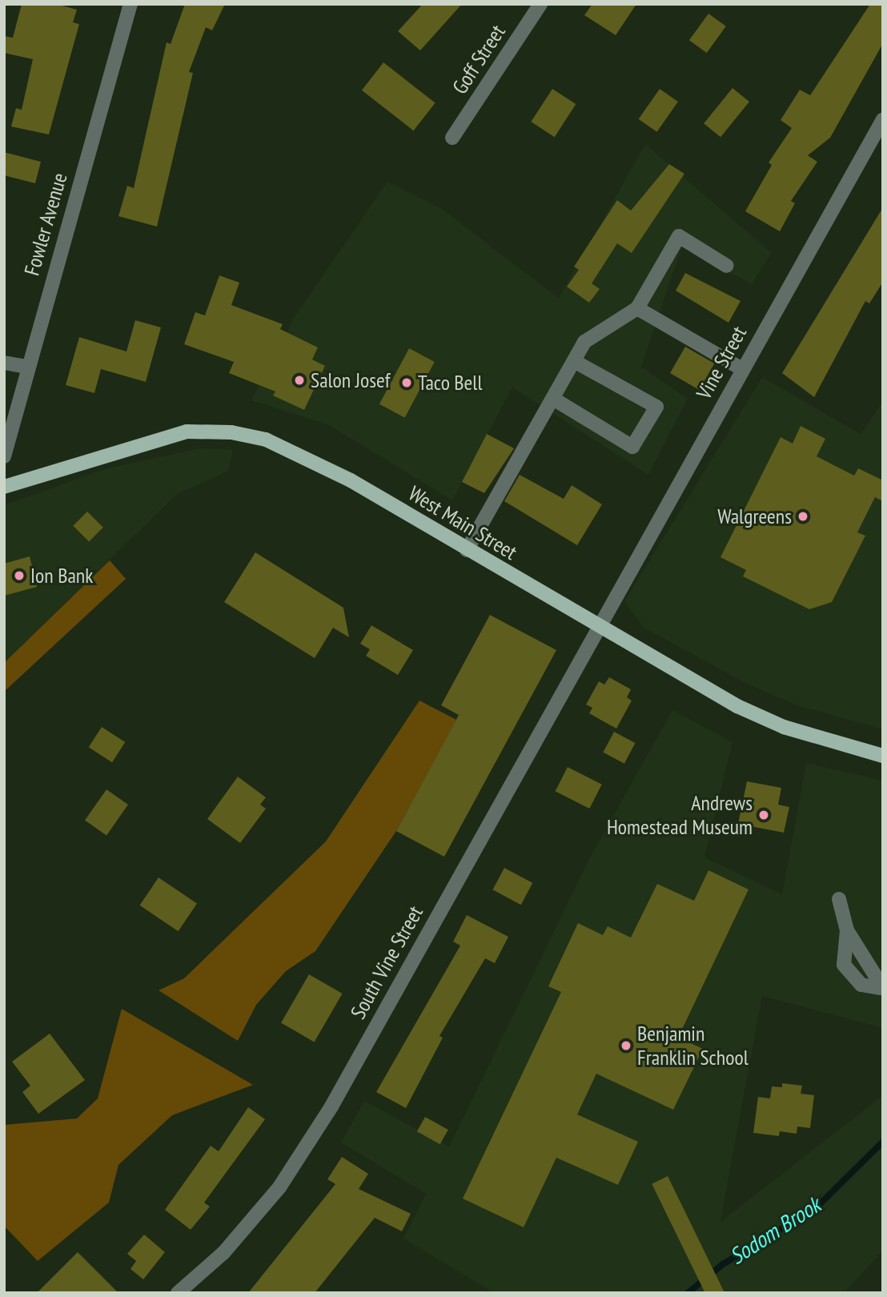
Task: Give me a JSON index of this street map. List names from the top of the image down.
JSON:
{
  "streets": {
    "main road": ["West Main Street"],
    "street": [
      "Goff Street",
      "Fowler Avenue",
      "Vine Street",
      "South Vine Street"
    ]
  },
  "crossings": [
    ["Vine Street", "West Main Street"],
    ["Vine Street", "South Vine Street"],
    ["West Main Street", "South Vine Street"]
  ],
  "water": ["Sodom Brook"],
  "places": [
    "Salon Josef",
    "Taco Bell",
    "Walgreens",
    "Ion Bank",
    "Andrews Homestead Museum",
    "Benjamin Franklin School"
  ]
}
